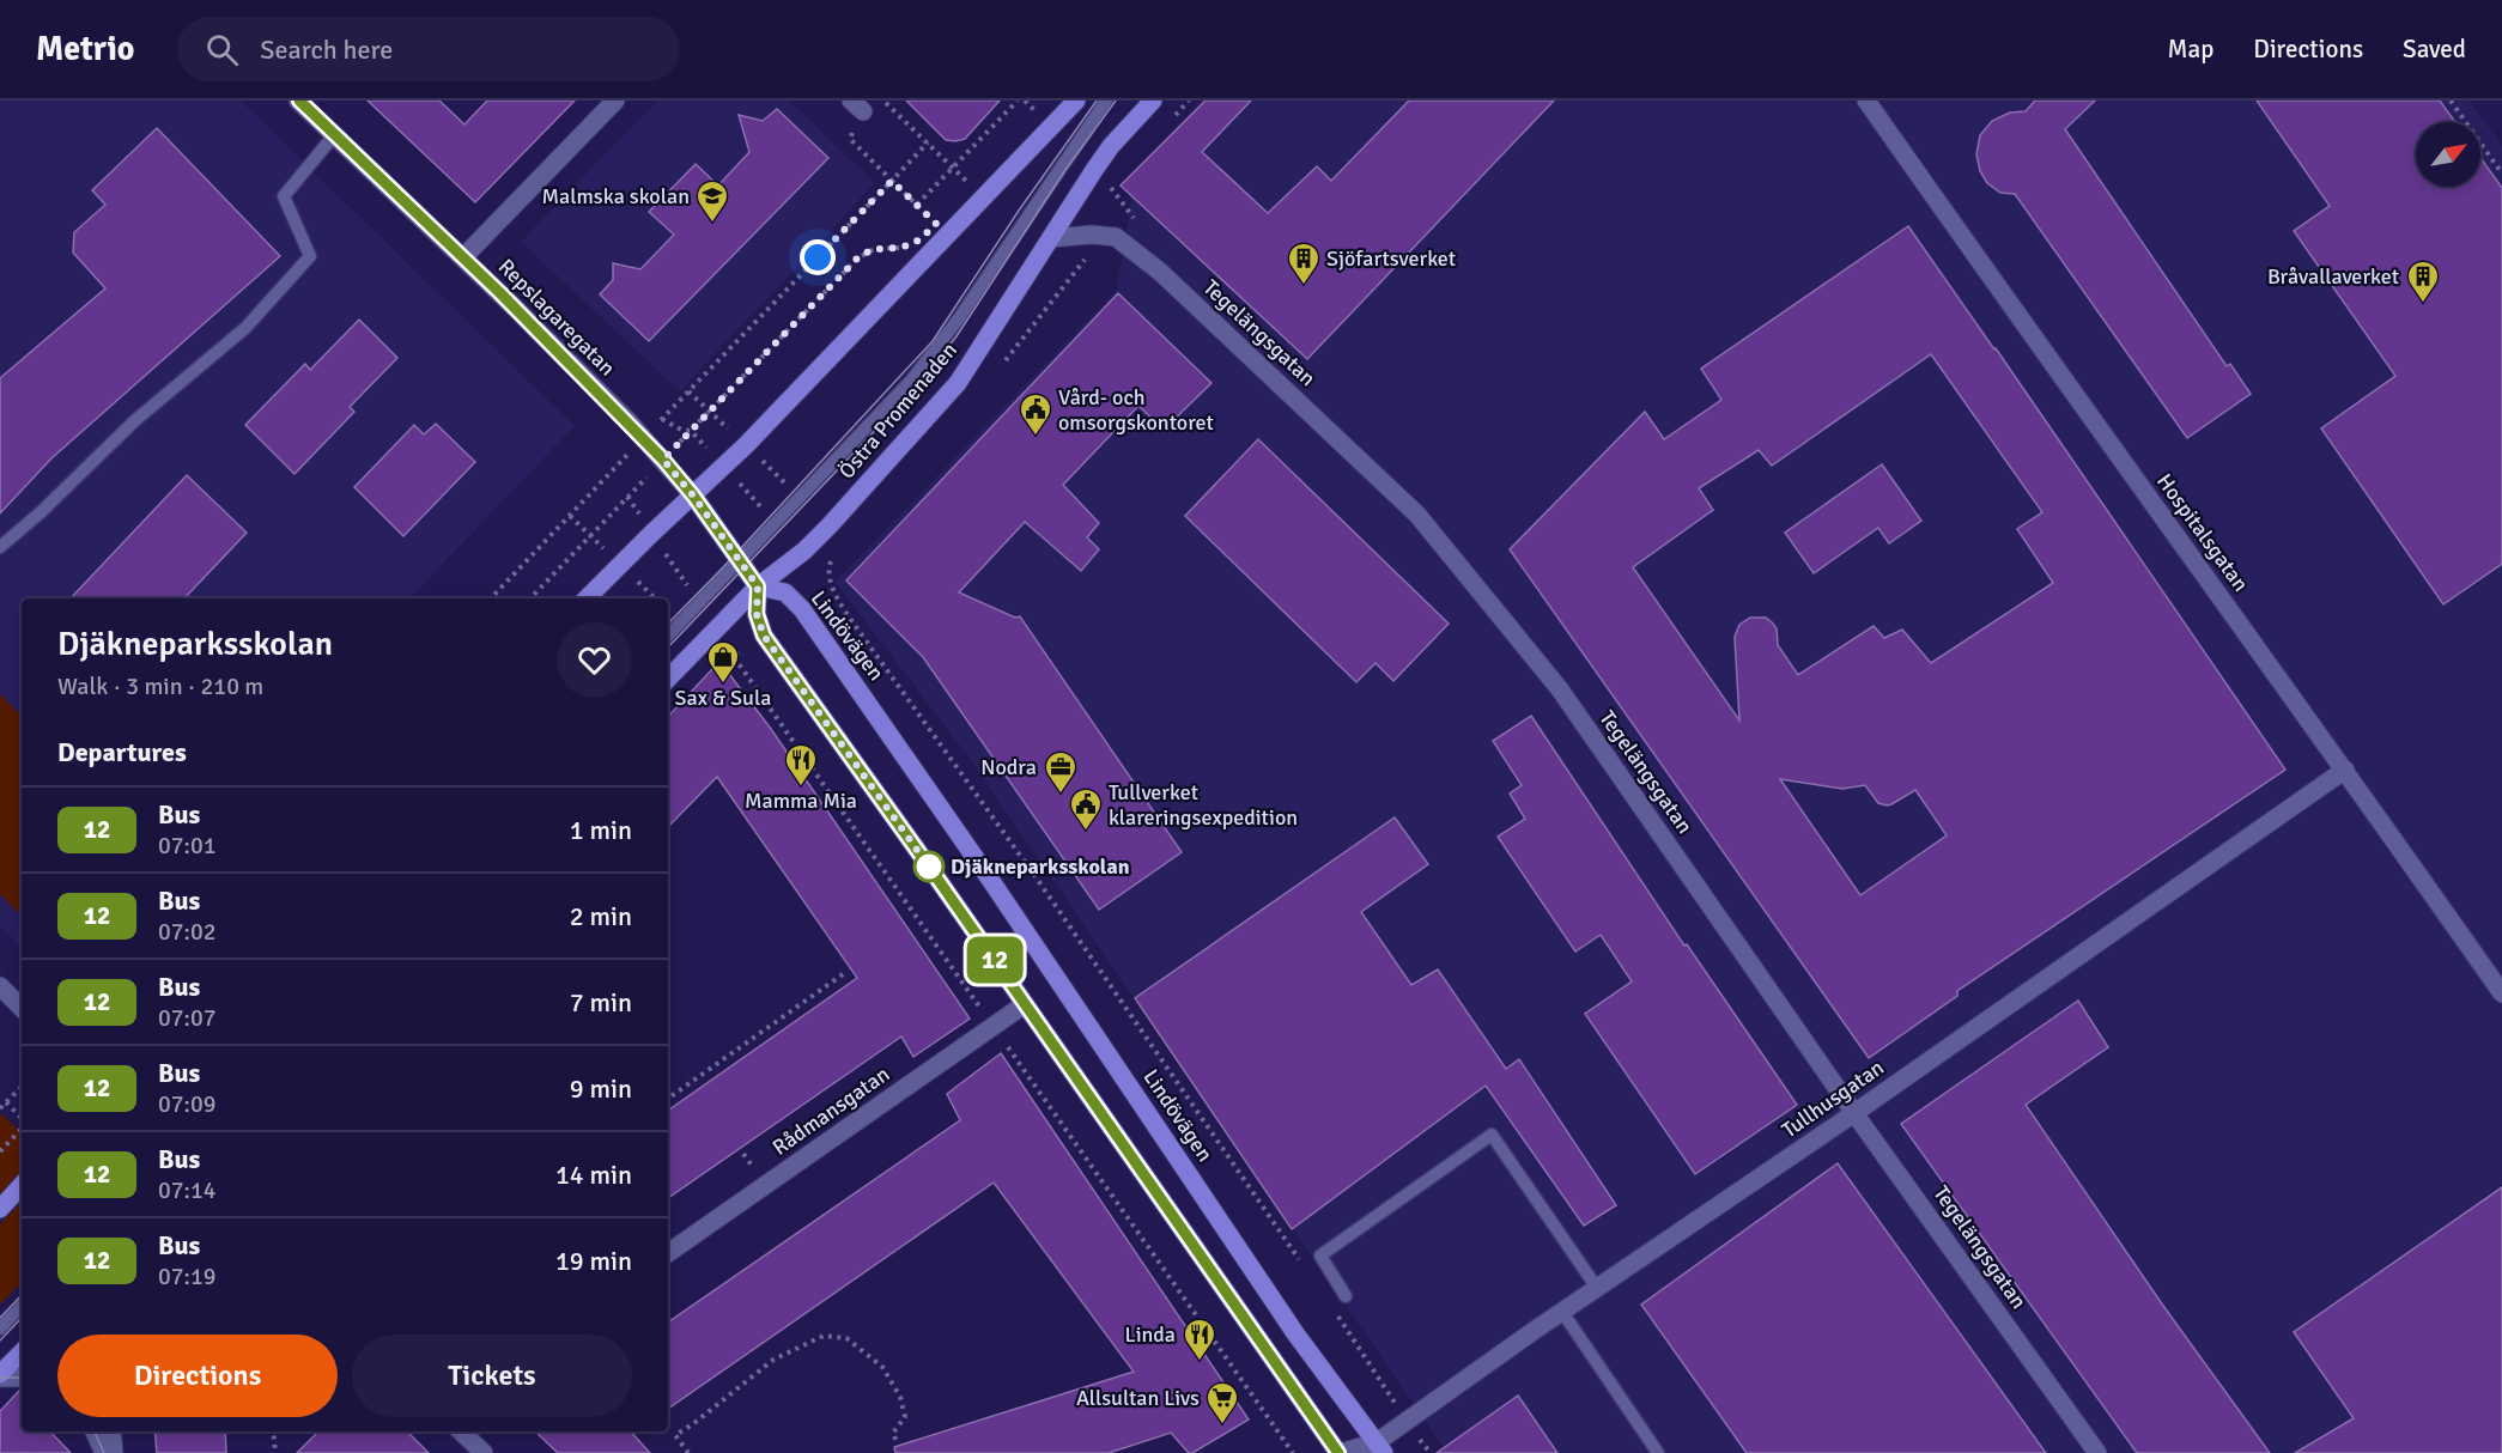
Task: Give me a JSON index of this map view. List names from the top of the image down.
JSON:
{
  "streets": {
    "main road": ["Repslagaregatan", "Östra Promenaden", "Lindövägen"],
    "street": [
      "Tegelängsgatan",
      "Hospitalsgatan",
      "Tullhusgatan",
      "Rådmansgatan"
    ]
  },
  "crossings": [
    ["Repslagaregatan", "Östra Promenaden"],
    ["Repslagaregatan", "Lindövägen"],
    ["Tegelängsgatan", "Östra Promenaden"],
    ["Tegelängsgatan", "Tullhusgatan"],
    ["Östra Promenaden", "Lindövägen"],
    ["Hospitalsgatan", "Tullhusgatan"],
    ["Lindövägen", "Tullhusgatan"]
  ],
  "places": {
    "school or university": ["Malmska skolan"],
    "building": ["Sjöfartsverket", "Bråvallaverket"],
    "public building": ["Vård- och omsorgskontoret", "Tullverket klareringsexpedition"],
    "shop": ["Sax & Sula"],
    "restaurant": ["Mamma Mia", "Linda"],
    "office": ["Nodra"],
    "other": ["Djäkneparksskolan"],
    "supermarket": ["Allsultan Livs"]
  },
  "lines": ["bus line 12"],
  "north": "top right",
  "page": {
    "header": "Metrio",
    "search": "Search here",
    "nav": ["Map", "Directions", "Saved"],
    "on_map": "12",
    "heading": [
      ["Djäkneparksskolan", "Walk · 3 min · 210 m"],
      "Departures"
    ],
    "list": [
      {
        "mark": "12",
        "name": "Bus",
        "note": "07:01",
        "value": "1 min"
      },
      {
        "mark": "12",
        "name": "Bus",
        "note": "07:02",
        "value": "2 min"
      },
      {
        "mark": "12",
        "name": "Bus",
        "note": "07:07",
        "value": "7 min"
      },
      {
        "mark": "12",
        "name": "Bus",
        "note": "07:09",
        "value": "9 min"
      },
      {
        "mark": "12",
        "name": "Bus",
        "note": "07:14",
        "value": "14 min"
      },
      {
        "mark": "12",
        "name": "Bus",
        "note": "07:19",
        "value": "19 min"
      }
    ],
    "buttons": ["Directions", "Tickets"]
  }
}
